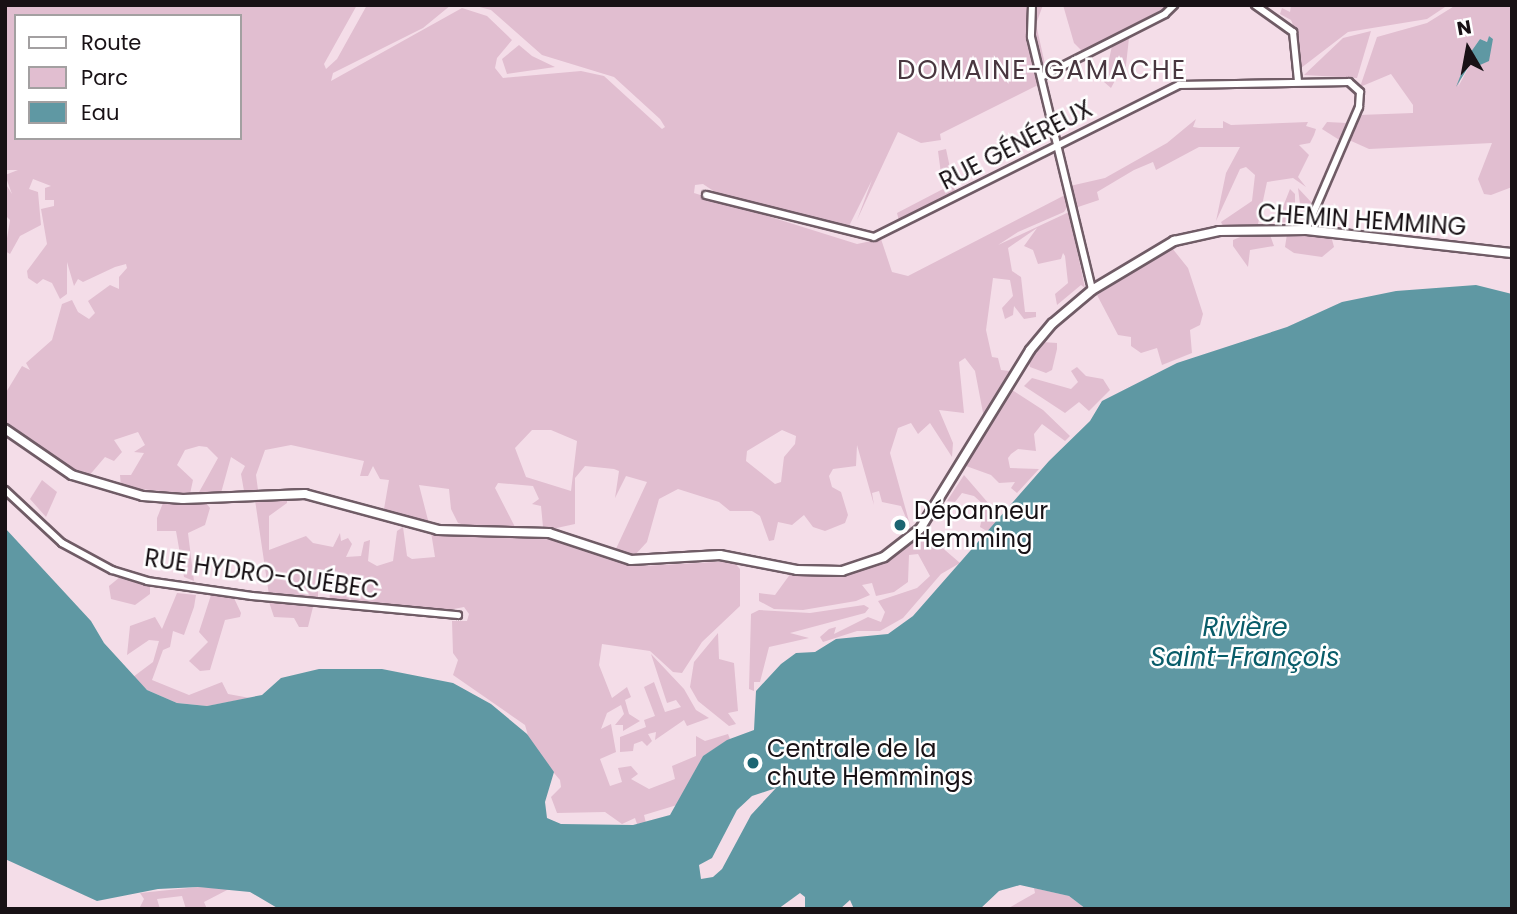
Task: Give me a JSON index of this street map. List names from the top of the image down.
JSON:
{
  "streets": {
    "street": ["RUE GÉNÉREUX", "CHEMIN HEMMING", "RUE HYDRO-QUÉBEC"]
  },
  "crossings": [
    ["RUE GÉNÉREUX", "CHEMIN HEMMING"]
  ],
  "districts": ["DOMAINE-GAMACHE"],
  "water": ["Rivière Saint-François"],
  "places": ["Dépanneur Hemming", "Centrale de la chute Hemmings"],
  "legend": ["Route", "Parc", "Eau"],
  "north": "top"
}
